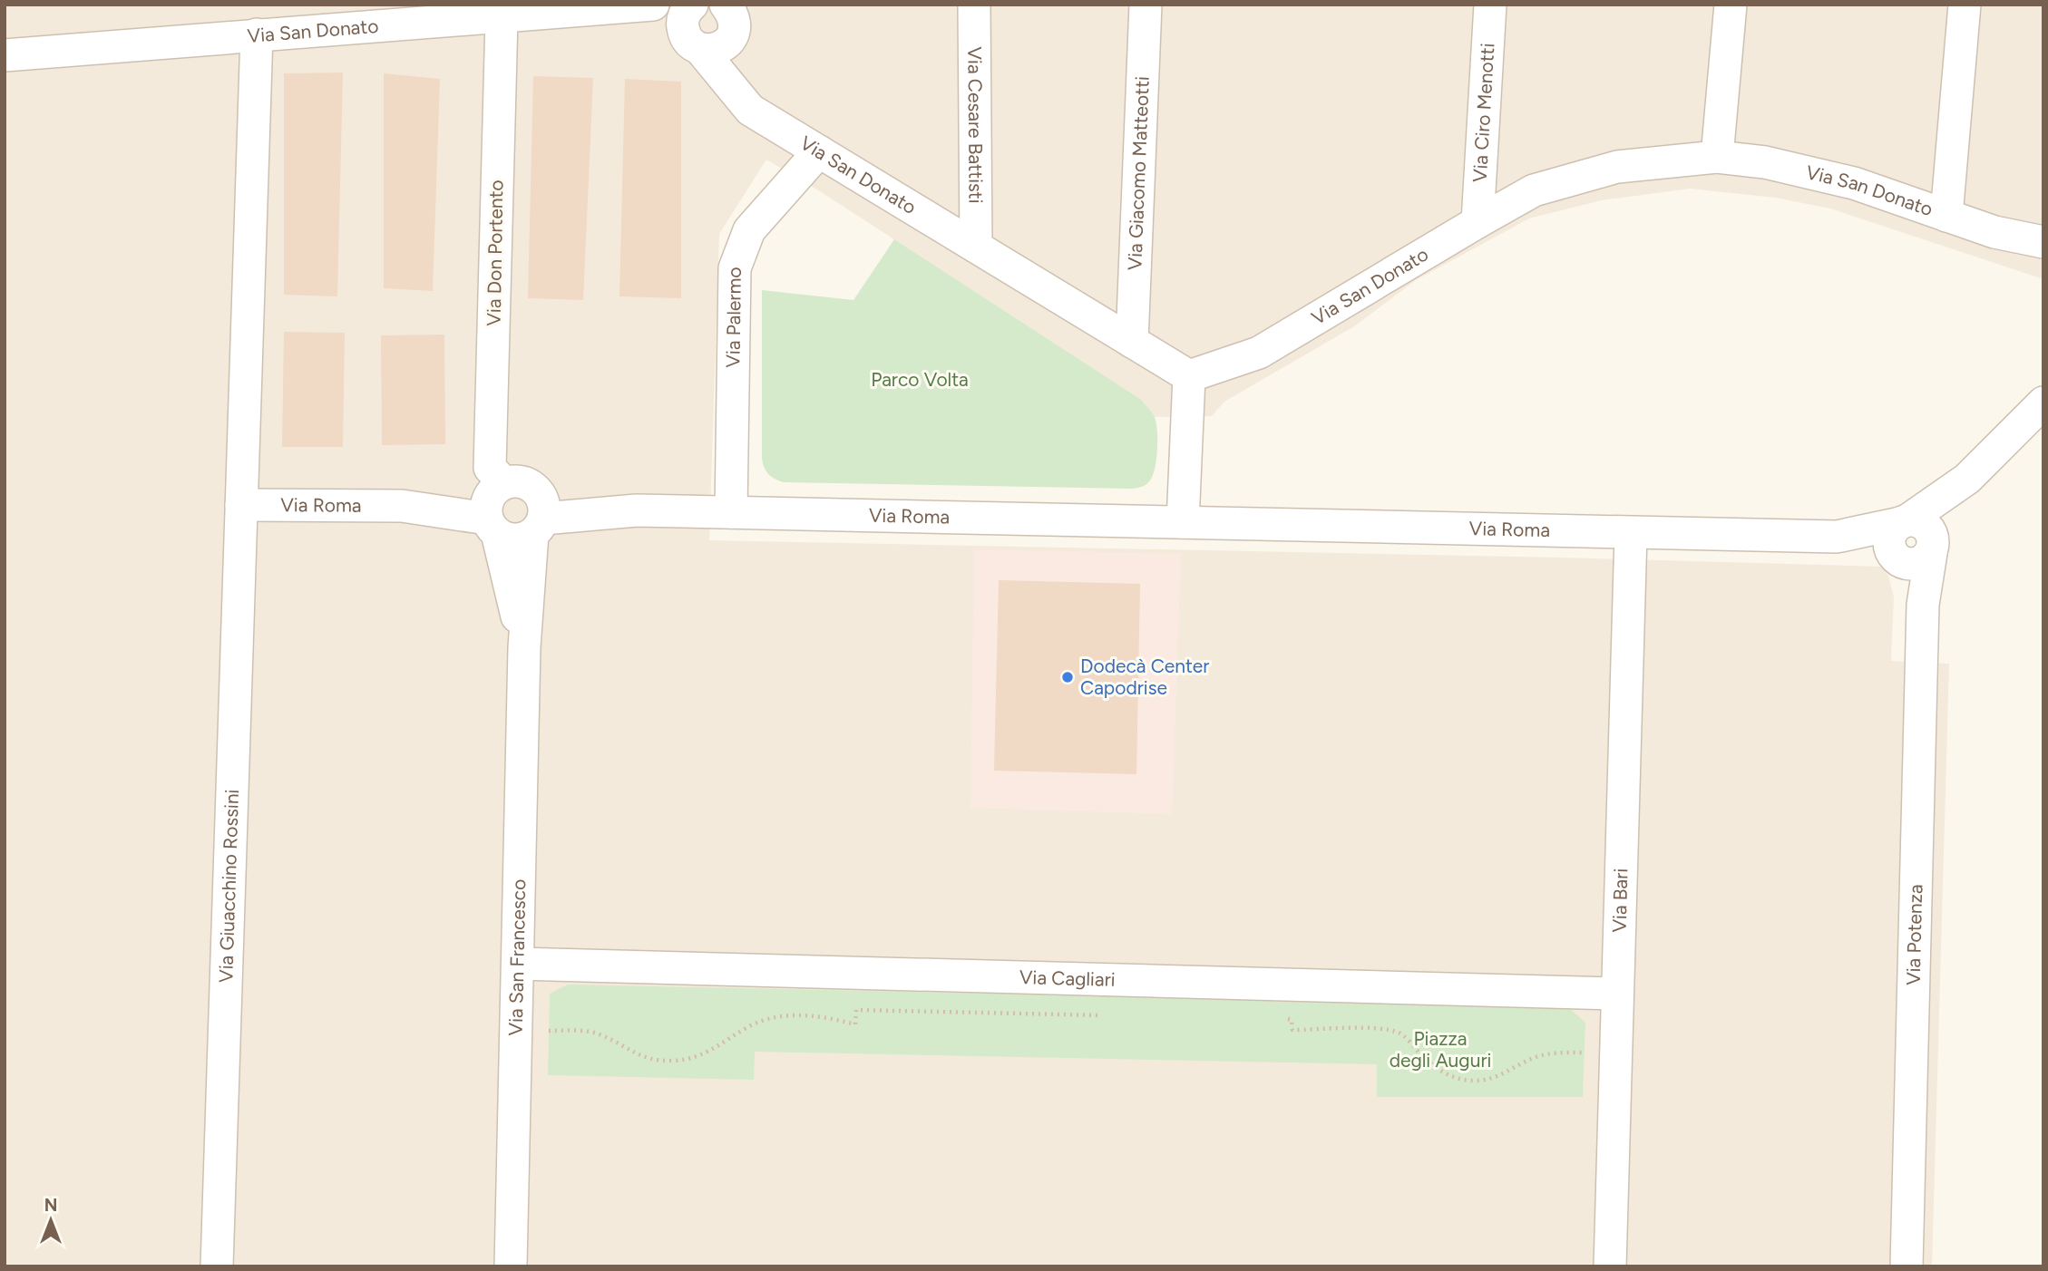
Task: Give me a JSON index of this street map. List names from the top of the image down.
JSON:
{
  "streets": {
    "street": [
      "Via San Donato",
      "Via Ciro Menotti",
      "Via Cesare Battisti",
      "Via Giacomo Matteotti",
      "Via Don Portento",
      "Via Palermo",
      "Via Roma",
      "Via Giuacchino Rossini",
      "Via Bari",
      "Via Potenza",
      "Via San Francesco",
      "Via Cagliari"
    ]
  },
  "crossings": [
    ["Via San Donato", "Via Ciro Menotti"],
    ["Via San Donato", "Via Cesare Battisti"],
    ["Via San Donato", "Via Giacomo Matteotti"],
    ["Via San Donato", "Via Don Portento"],
    ["Via San Donato", "Via Palermo"],
    ["Via San Donato", "Via Giuacchino Rossini"],
    ["Via Don Portento", "Via Roma"],
    ["Via Don Portento", "Via San Francesco"],
    ["Via Palermo", "Via Roma"],
    ["Via Roma", "Via Giuacchino Rossini"],
    ["Via Roma", "Via Bari"],
    ["Via Roma", "Via Potenza"],
    ["Via Roma", "Via San Francesco"],
    ["Via Bari", "Via Cagliari"],
    ["Via San Francesco", "Via Cagliari"]
  ],
  "parks": ["Parco Volta", "Piazza degli Auguri"],
  "places": ["Dodecà Center Capodrise"],
  "north": "top"
}
